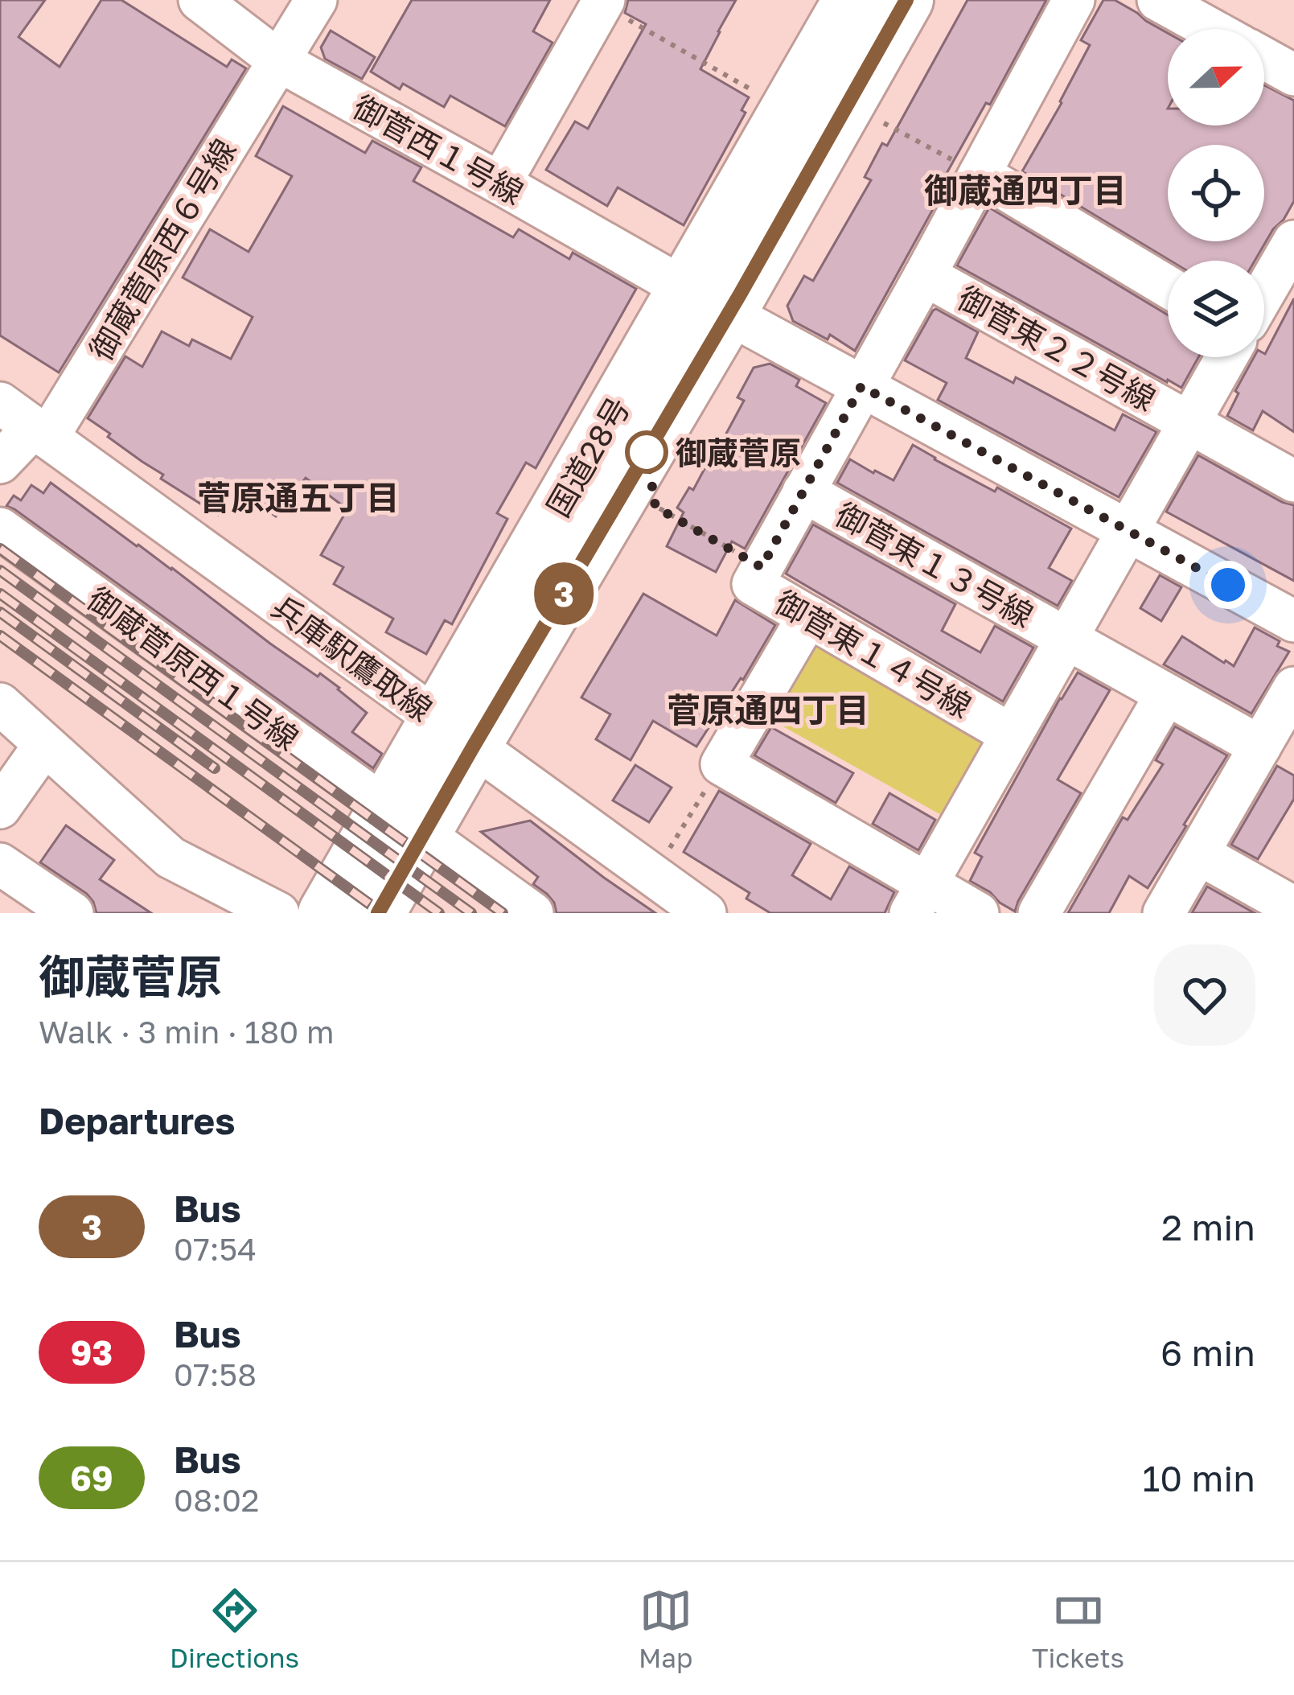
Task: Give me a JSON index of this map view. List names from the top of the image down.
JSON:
{
  "streets": {
    "highway": ["国道28号"],
    "street": [
      "御菅西１号線",
      "御蔵菅原西６号線",
      "御菅東２２号線",
      "御菅東１３号線",
      "御菅東１４号線",
      "兵庫駅鷹取線",
      "御蔵菅原西１号線"
    ]
  },
  "crossings": [
    ["御菅西１号線", "御蔵菅原西６号線"],
    ["御菅西１号線", "国道28号"],
    ["御菅西１号線", "御菅東１４号線"],
    ["御蔵菅原西６号線", "兵庫駅鷹取線"],
    ["御菅東２２号線", "御菅東１４号線"],
    ["国道28号", "兵庫駅鷹取線"],
    ["国道28号", "御蔵菅原西１号線"],
    ["御菅東１３号線", "御菅東１４号線"]
  ],
  "districts": ["御蔵通四丁目", "菅原通五丁目", "菅原通四丁目"],
  "places": ["御蔵菅原"],
  "lines": ["bus line 3"],
  "north": "right",
  "page": {
    "on_map": "3",
    "heading": [
      ["御蔵菅原", "Walk · 3 min · 180 m"],
      "Departures"
    ],
    "list": [
      {
        "mark": "3",
        "name": "Bus",
        "note": "07:54",
        "value": "2 min"
      },
      {
        "mark": "93",
        "name": "Bus",
        "note": "07:58",
        "value": "6 min"
      },
      {
        "mark": "69",
        "name": "Bus",
        "note": "08:02",
        "value": "10 min"
      }
    ],
    "tabs": ["Directions", "Map", "Tickets"]
  }
}
